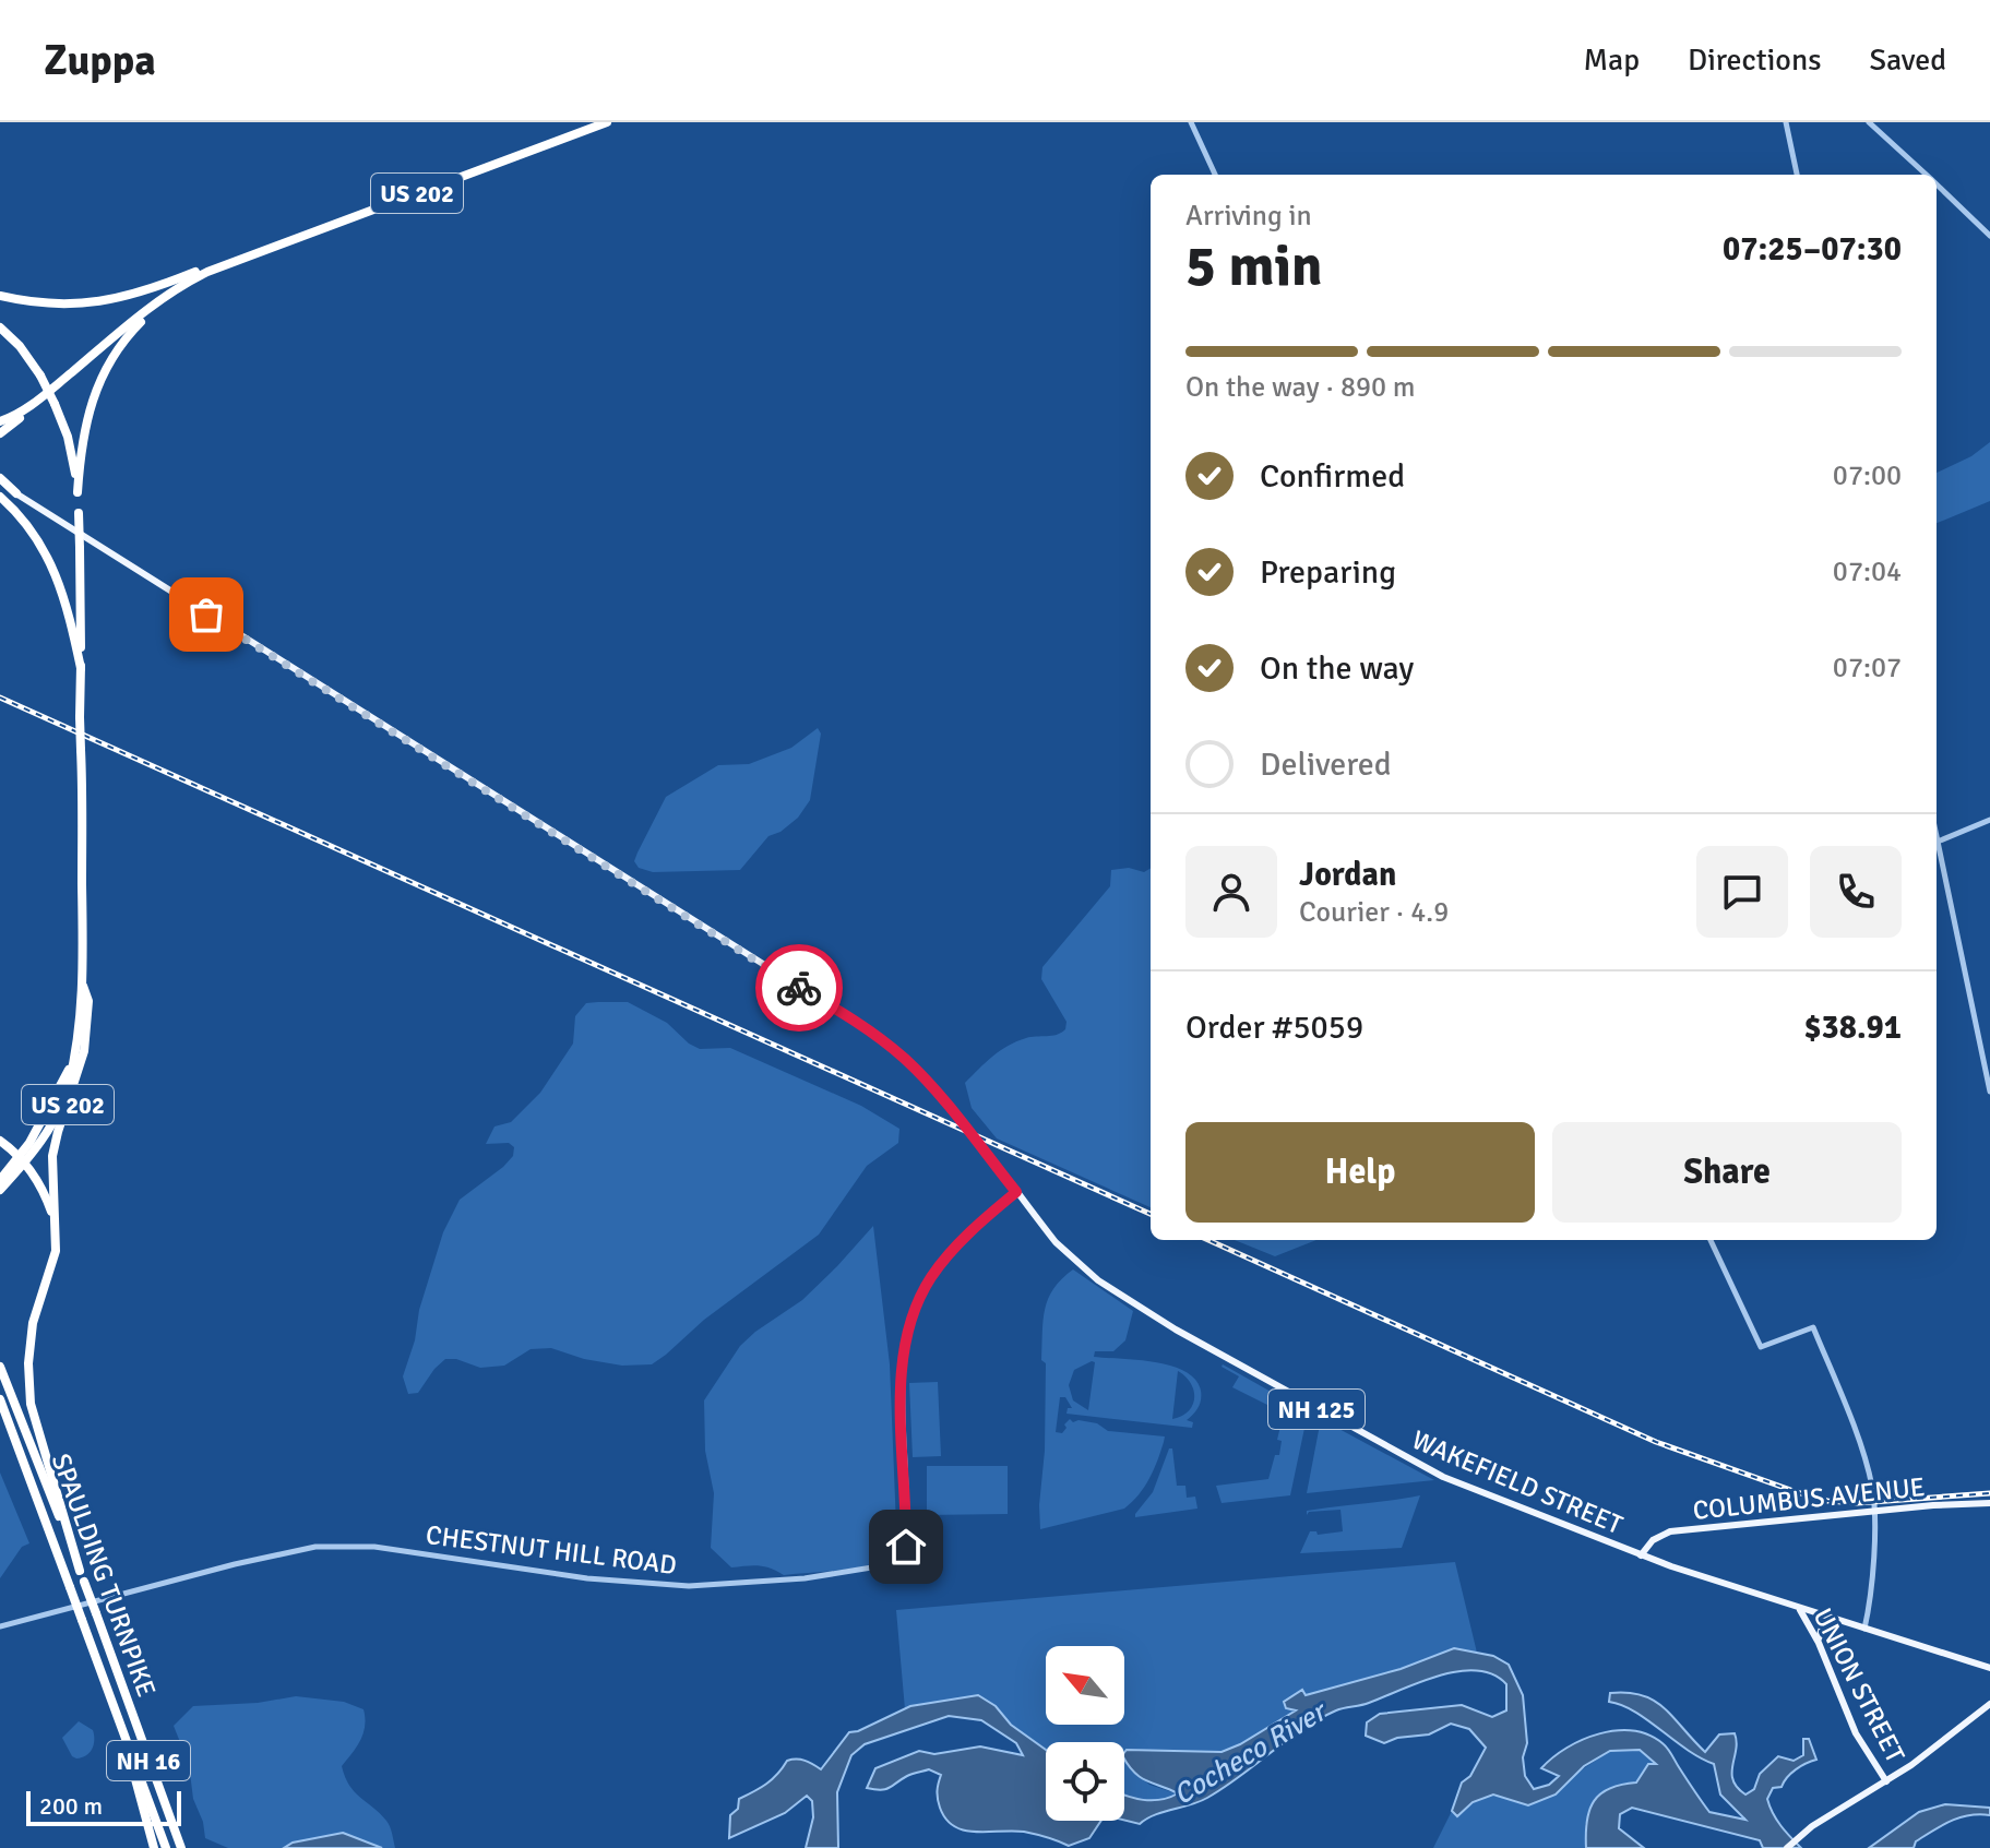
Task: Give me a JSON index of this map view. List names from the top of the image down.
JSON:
{
  "streets": {
    "highway": ["US 202", "SPAULDING TURNPIKE", "NH 16"],
    "main road": [
      "NH 125",
      "WAKEFIELD STREET",
      "COLUMBUS AVENUE",
      "UNION STREET"
    ],
    "street": ["CHESTNUT HILL ROAD"]
  },
  "crossings": [
    ["US 202", "SPAULDING TURNPIKE"],
    ["WAKEFIELD STREET", "COLUMBUS AVENUE"],
    ["WAKEFIELD STREET", "CHESTNUT HILL ROAD"],
    ["WAKEFIELD STREET", "UNION STREET"]
  ],
  "water": ["Cocheco River"],
  "scale_bar": "200 m",
  "north": "top left",
  "page": {
    "header": "Zuppa",
    "nav": ["Map", "Directions", "Saved"],
    "heading": ["5 min", "Arriving in", "07:25–07:30"],
    "panel": [
      "Jordan",
      "Courier · 4.9",
      "Order #5059",
      "$38.91"
    ],
    "bar": "On the way · 890 m",
    "list": [
      ["Confirmed", "07:00"],
      ["Preparing", "07:04"],
      ["On the way", "07:07"],
      "Delivered"
    ],
    "buttons": ["Help", "Share"],
    "scale": "200 m"
  }
}
